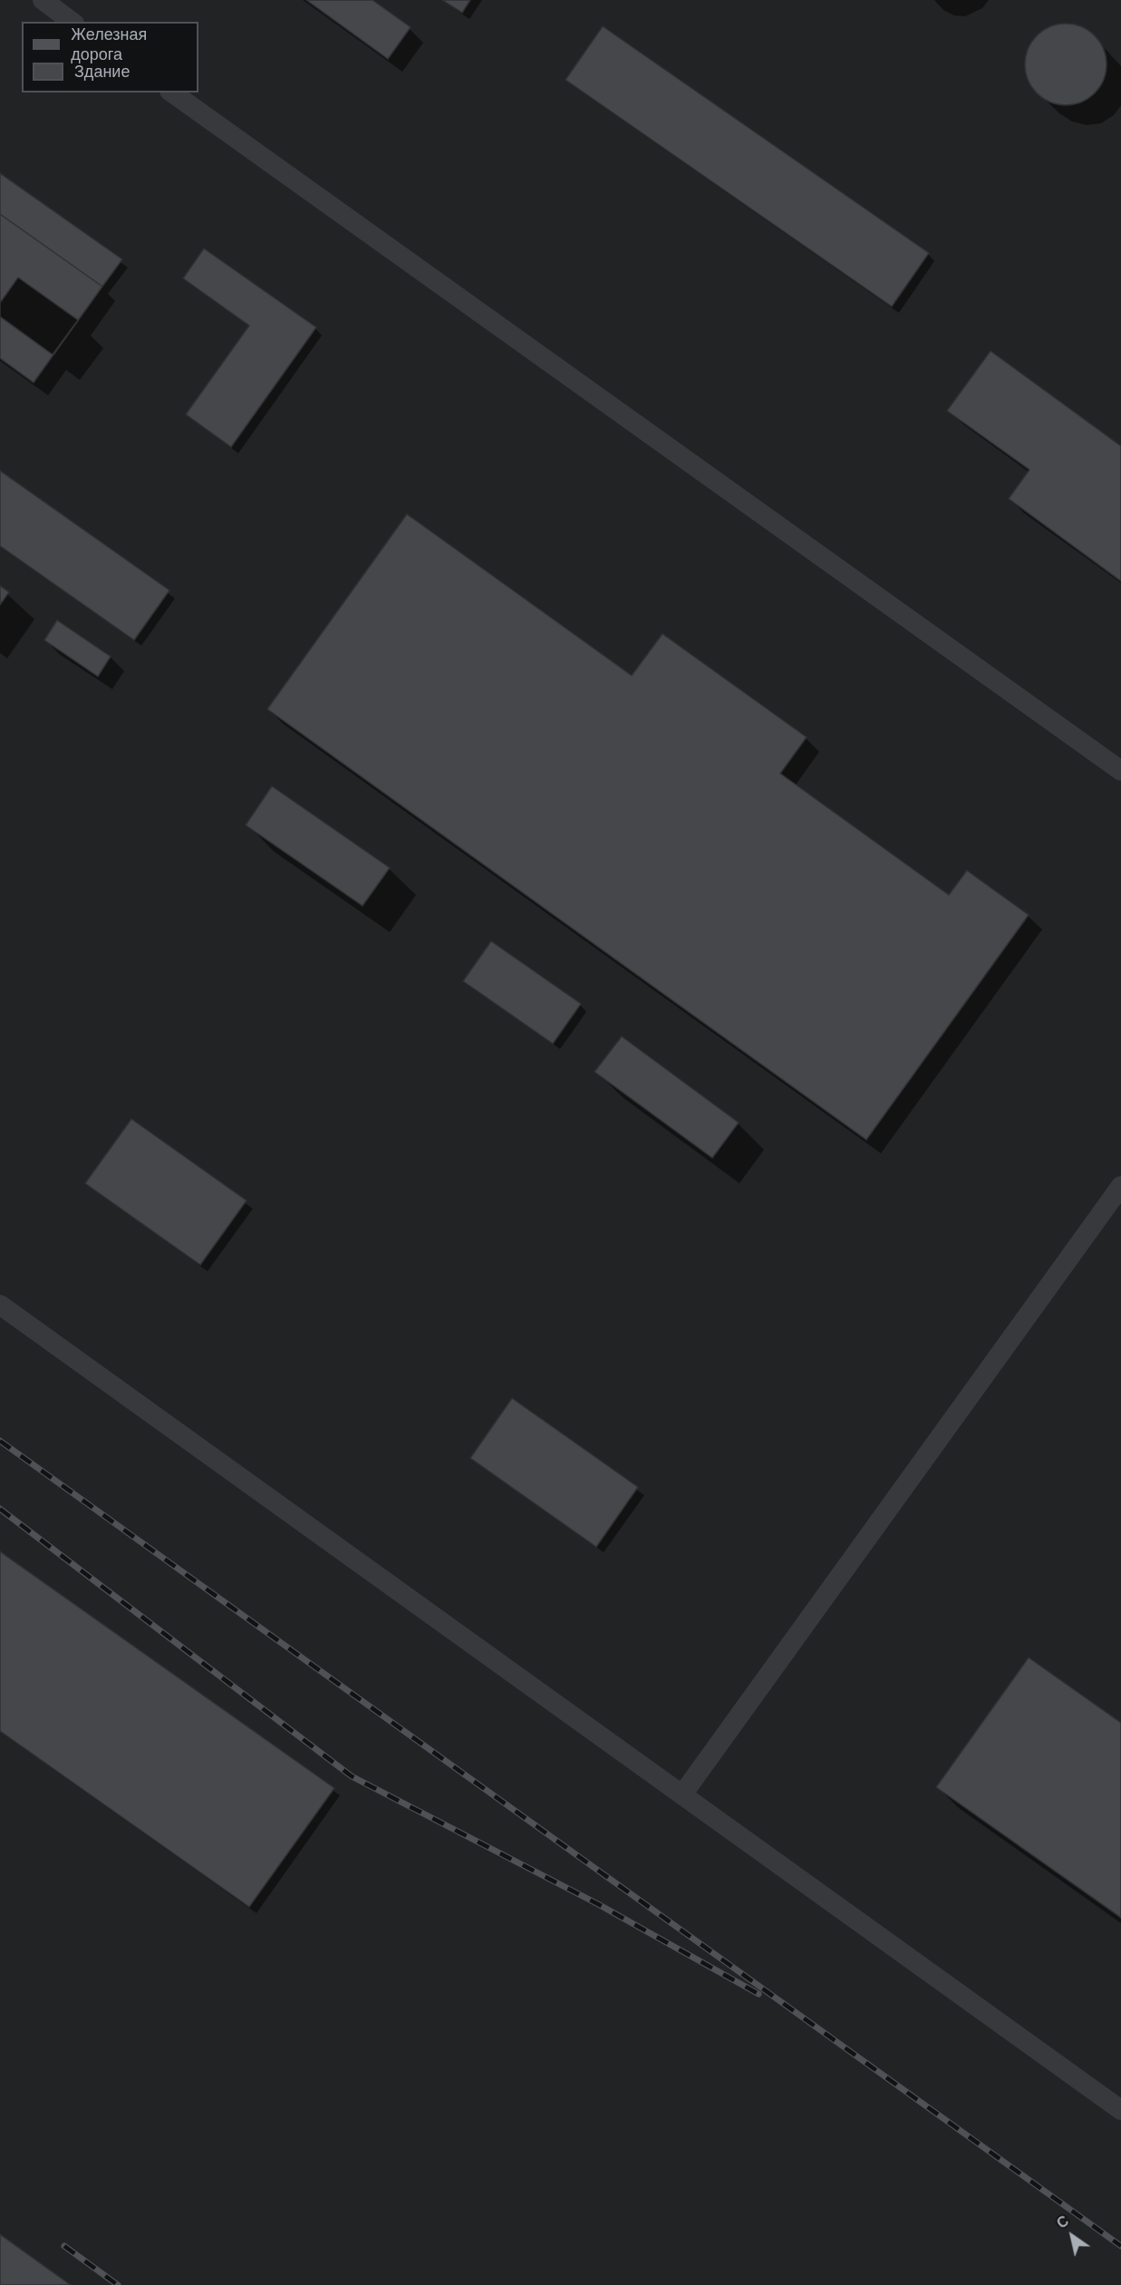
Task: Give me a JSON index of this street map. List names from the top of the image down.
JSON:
{
  "legend": ["Железная дорога", "Здание"],
  "north": "top left"
}
